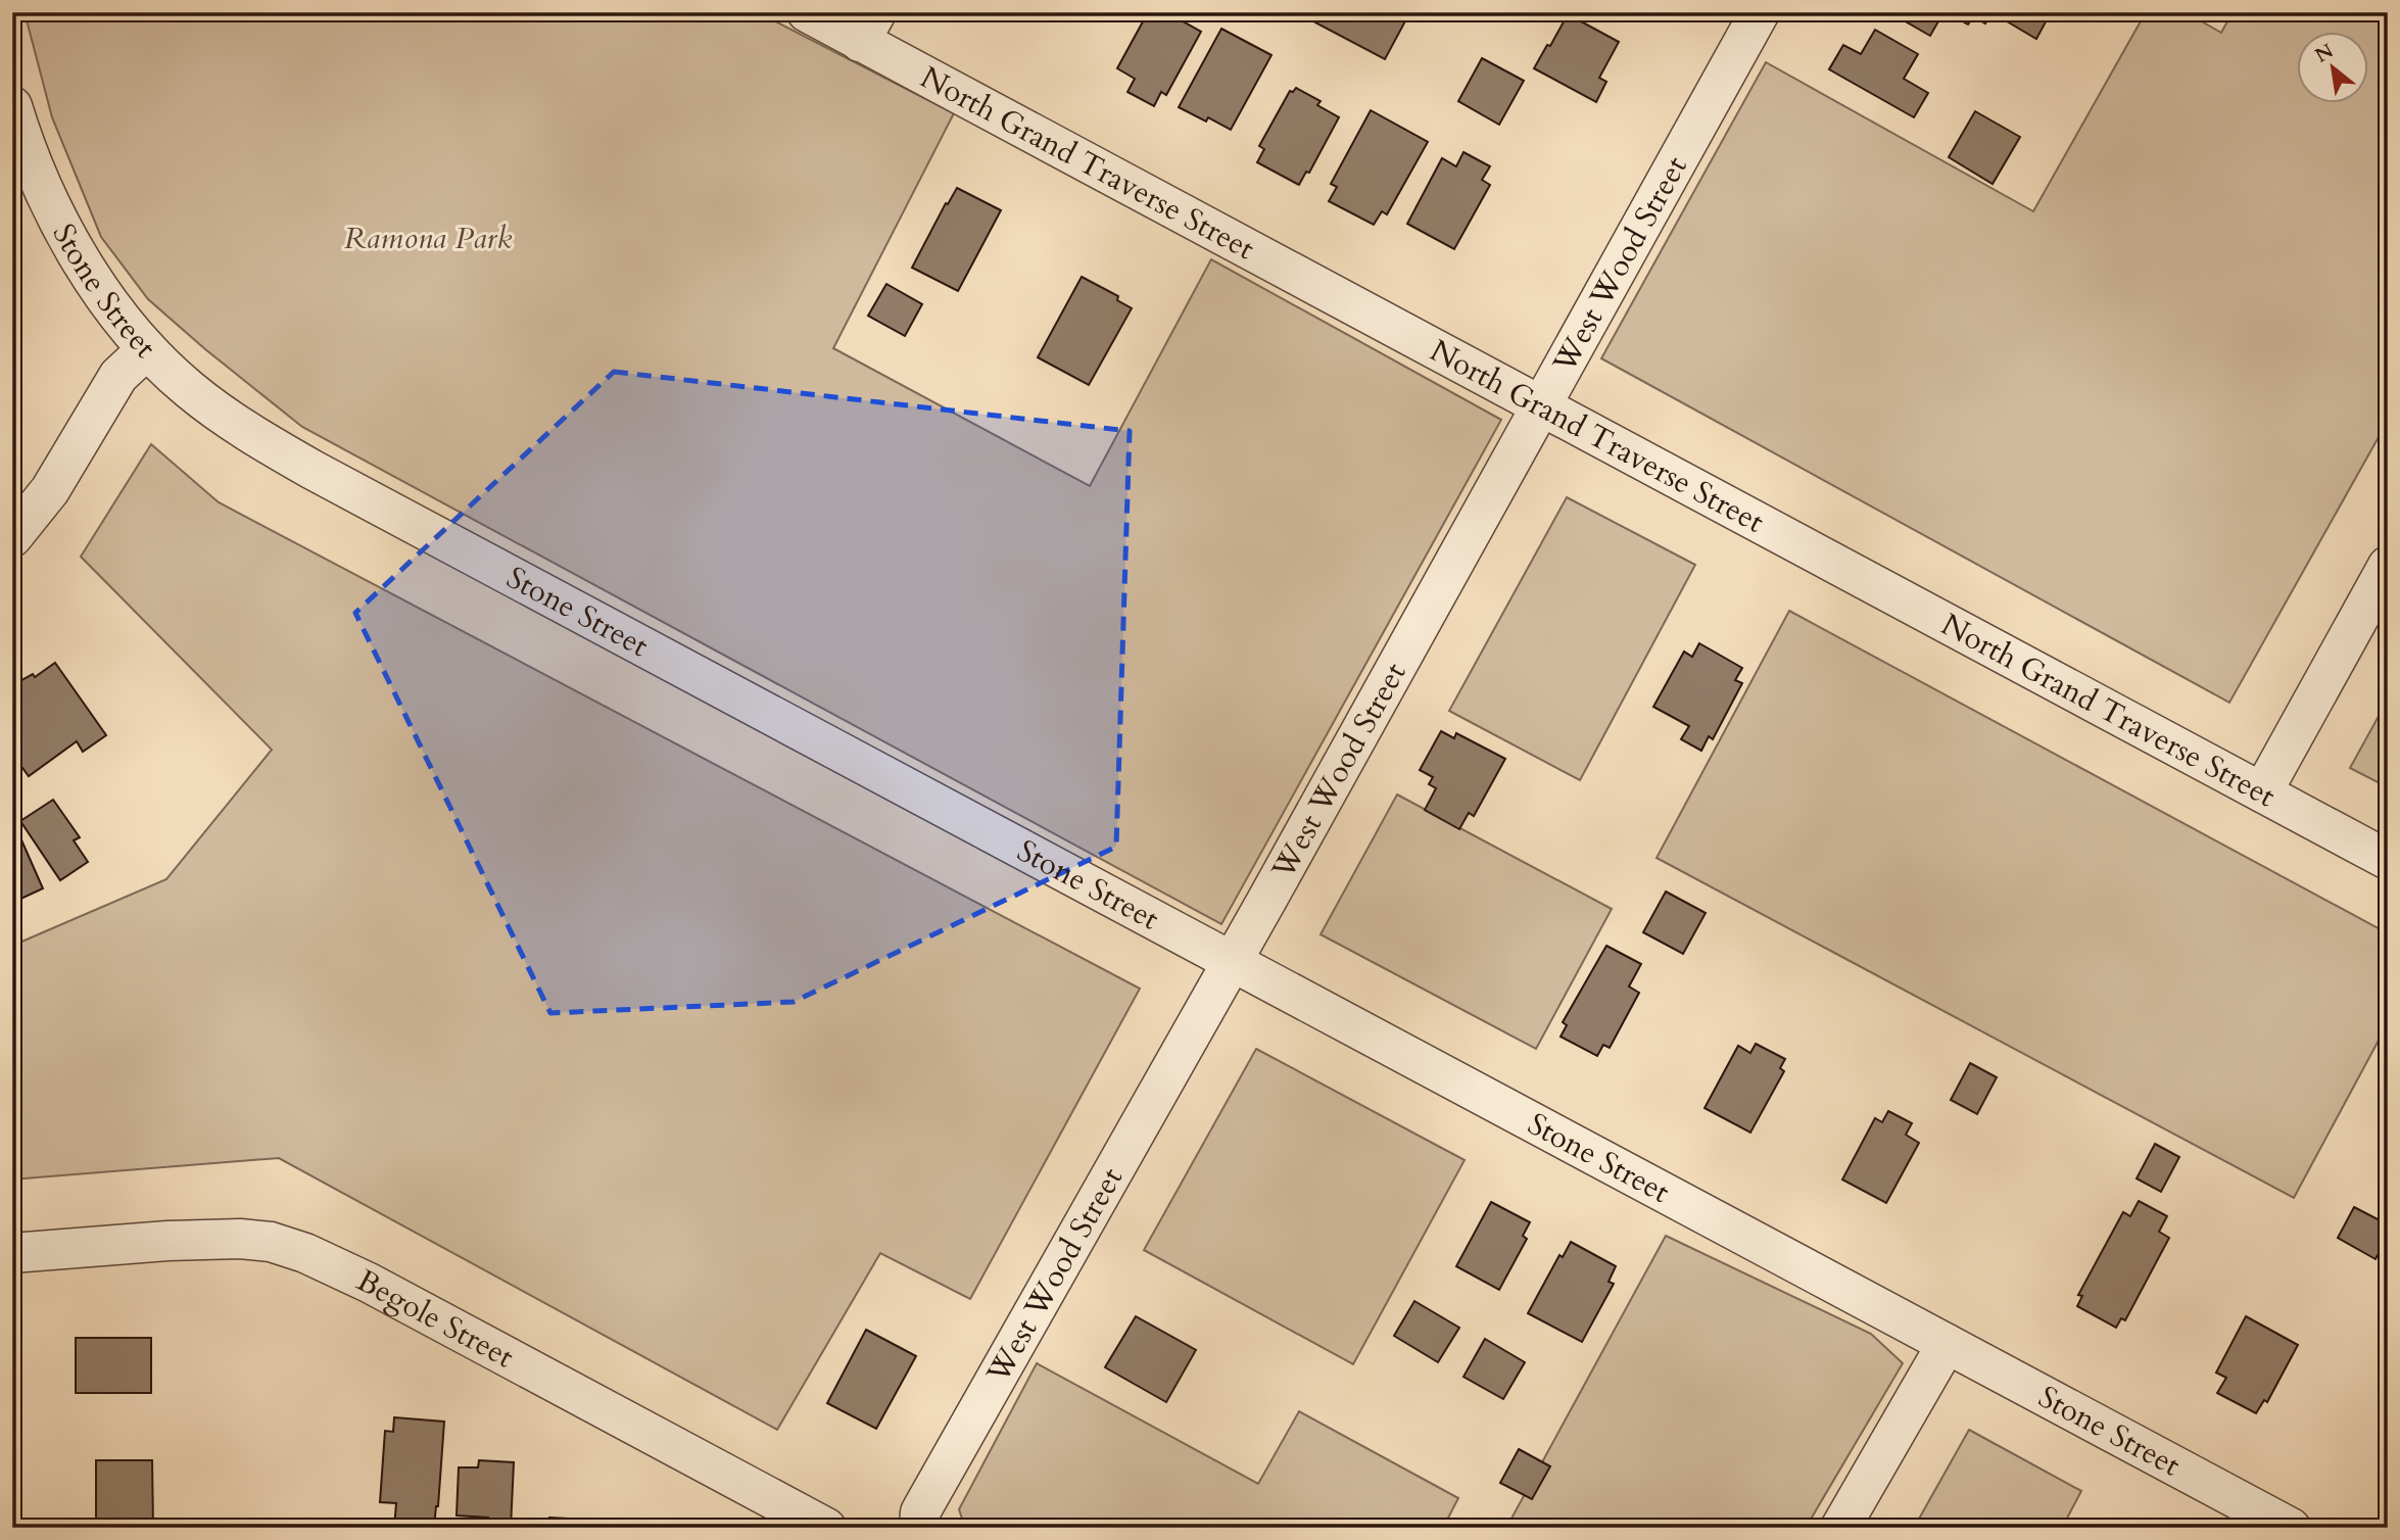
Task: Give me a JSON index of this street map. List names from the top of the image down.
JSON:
{
  "streets": {
    "street": [
      "North Grand Traverse Street",
      "West Wood Street",
      "Stone Street",
      "Begole Street"
    ]
  },
  "crossings": [
    ["North Grand Traverse Street", "West Wood Street"],
    ["West Wood Street", "Stone Street"]
  ],
  "parks": ["Ramona Park"],
  "north": "top left"
}
